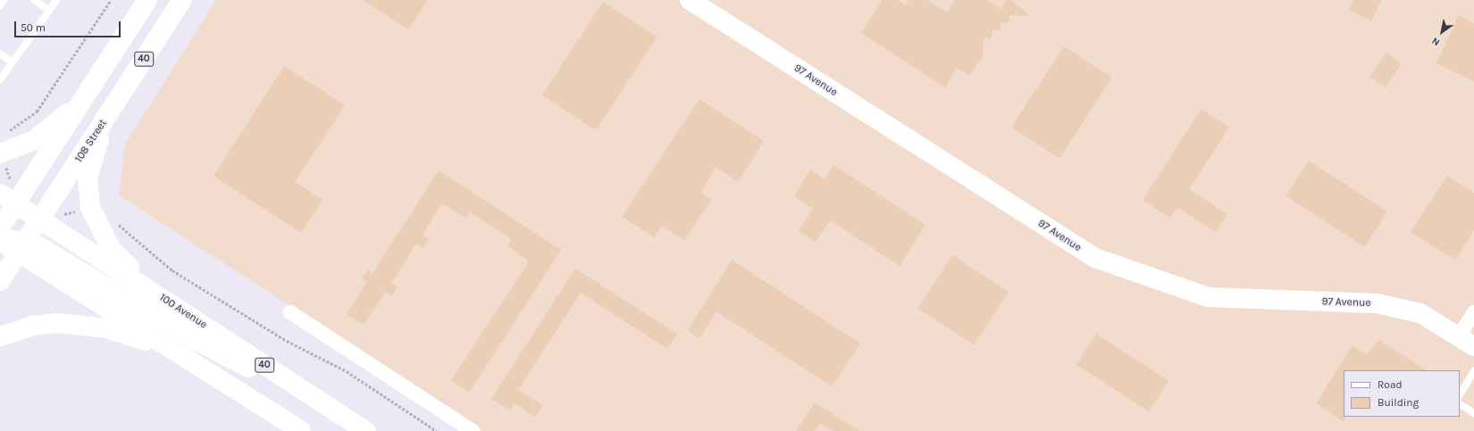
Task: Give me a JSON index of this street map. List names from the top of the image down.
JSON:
{
  "streets": {
    "main road": [
      "40",
      "97 Avenue",
      "108 Street",
      "100 Avenue"
    ]
  },
  "crossings": [
    ["108 Street", "100 Avenue"]
  ],
  "legend": ["Road", "Building"],
  "scale_bar": "50 m",
  "north": "bottom left"
}
